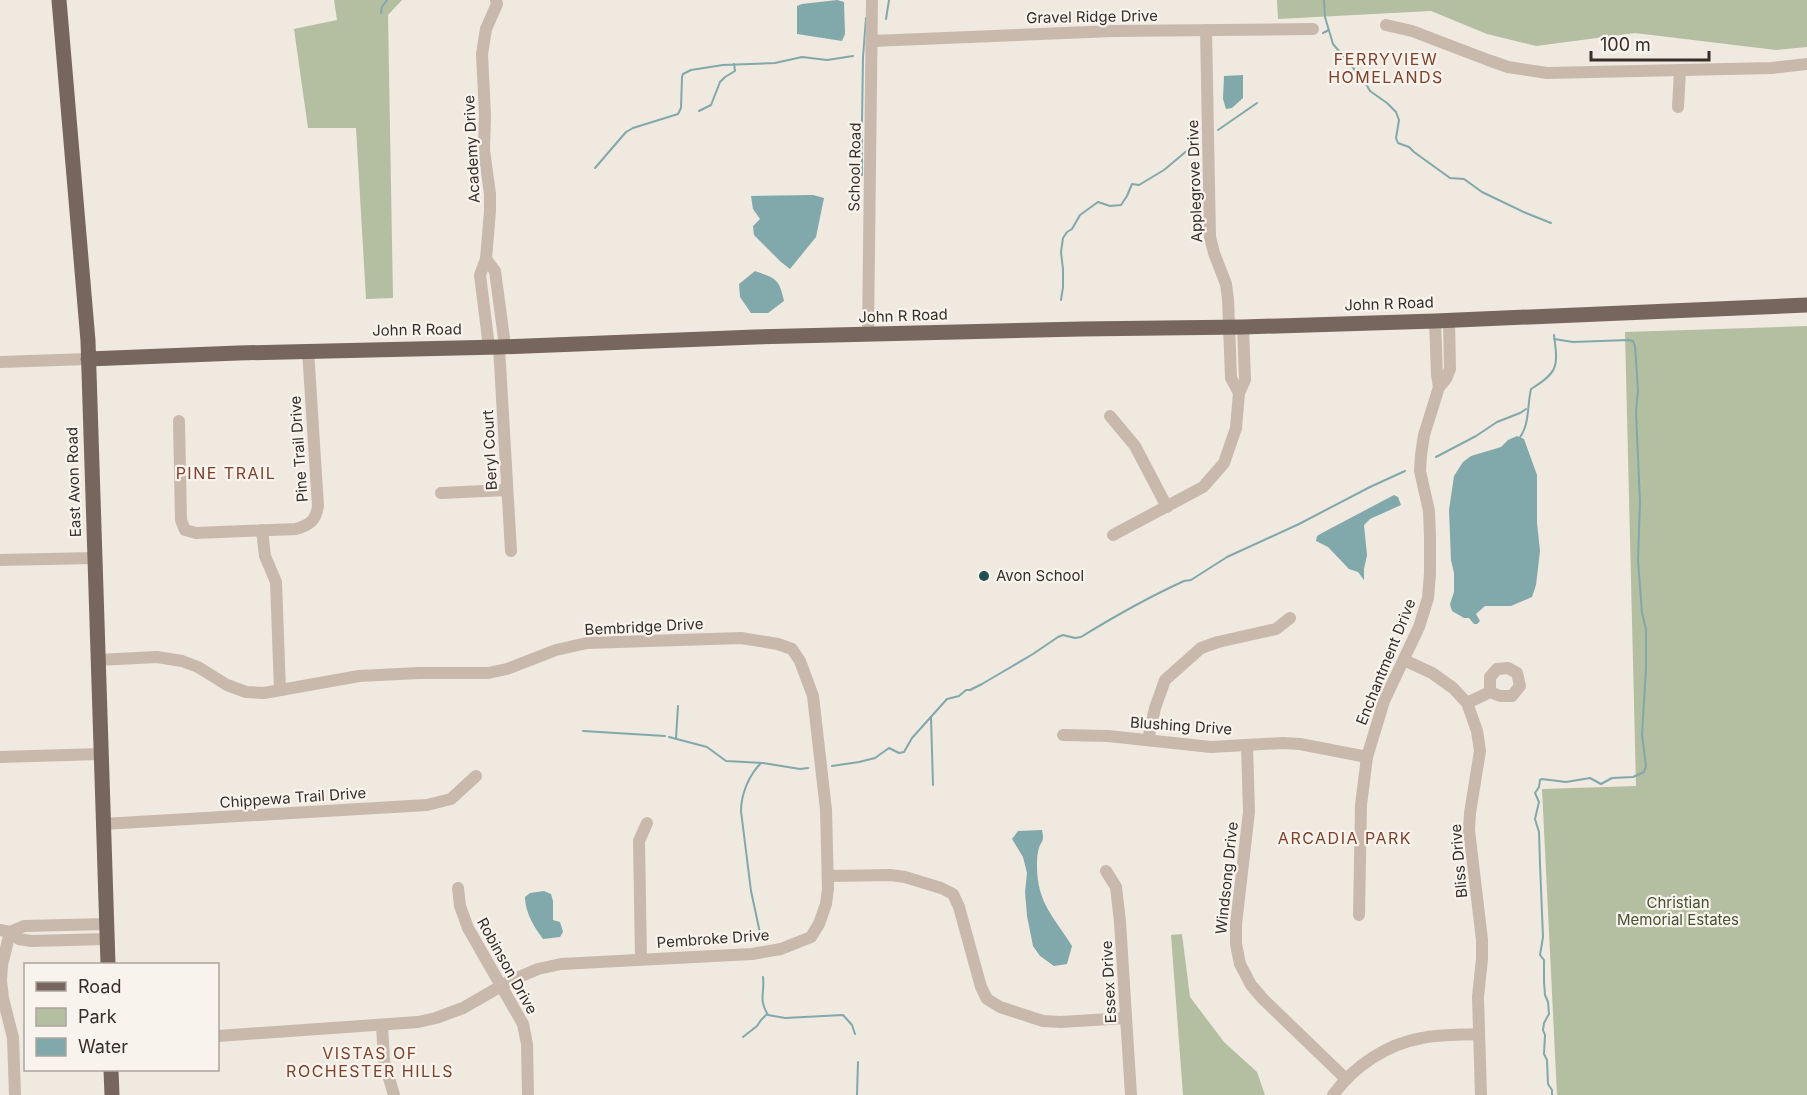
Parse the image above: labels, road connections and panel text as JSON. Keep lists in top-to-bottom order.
{
  "streets": {
    "main road": ["John R Road", "East Avon Road"],
    "street": [
      "Gravel Ridge Drive",
      "Academy Drive",
      "School Road",
      "Applegrove Drive",
      "Pine Trail Drive",
      "Beryl Court",
      "Bembridge Drive",
      "Enchantment Drive",
      "Blushing Drive",
      "Chippewa Trail Drive",
      "Bliss Drive",
      "Windsong Drive",
      "Pembroke Drive",
      "Robinson Drive",
      "Essex Drive"
    ]
  },
  "crossings": [
    ["Gravel Ridge Drive", "School Road"],
    ["Gravel Ridge Drive", "Applegrove Drive"],
    ["Academy Drive", "John R Road"],
    ["Academy Drive", "Beryl Court"],
    ["School Road", "John R Road"],
    ["Applegrove Drive", "John R Road"],
    ["John R Road", "Pine Trail Drive"],
    ["John R Road", "Beryl Court"],
    ["John R Road", "East Avon Road"],
    ["John R Road", "Enchantment Drive"],
    ["East Avon Road", "Bembridge Drive"],
    ["East Avon Road", "Chippewa Trail Drive"],
    ["Bembridge Drive", "Pembroke Drive"],
    ["Enchantment Drive", "Blushing Drive"],
    ["Enchantment Drive", "Bliss Drive"],
    ["Blushing Drive", "Windsong Drive"],
    ["Pembroke Drive", "Robinson Drive"]
  ],
  "districts": [
    "FERRYVIEW HOMELANDS",
    "PINE TRAIL",
    "ARCADIA PARK",
    "VISTAS OF ROCHESTER HILLS"
  ],
  "parks": ["Christian Memorial Estates"],
  "places": ["Avon School"],
  "legend": ["Road", "Park", "Water"],
  "scale_bar": "100 m"
}
